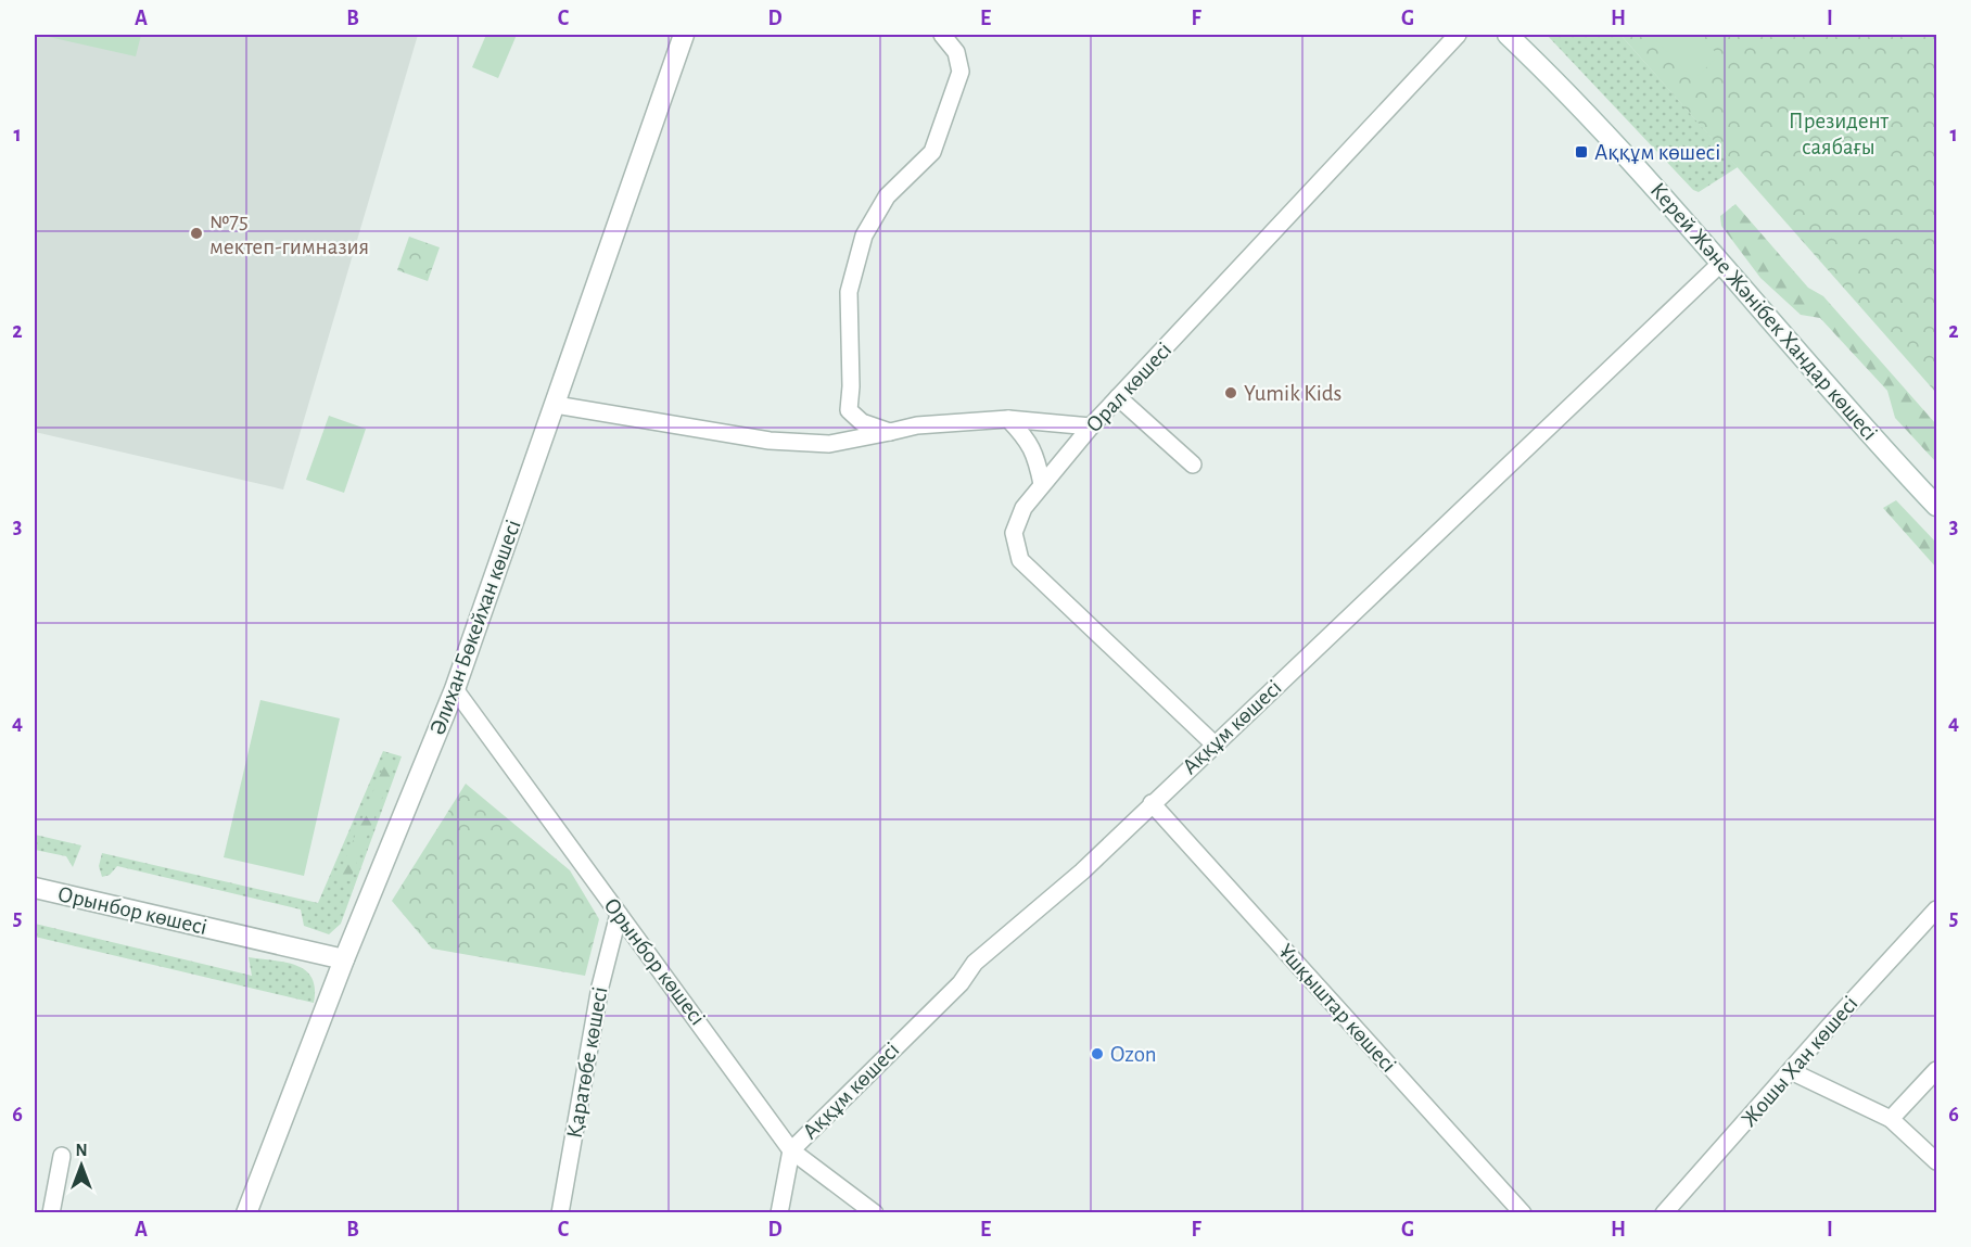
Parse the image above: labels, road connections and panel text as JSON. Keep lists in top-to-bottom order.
{
  "streets": {
    "street": [
      "Керей Және Жәнібек Хандар көшесі",
      "Орал көшесі",
      "Әлихан Бөкейхан көшесі",
      "Аққұм көшесі",
      "Орынбор көшесі",
      "Ұшқыштар көшесі",
      "Жошы Хан көшесі",
      "Қаратөбе көшесі"
    ]
  },
  "crossings": [
    ["Керей Және Жәнібек Хандар көшесі", "Аққұм көшесі"],
    ["Орал көшесі", "Аққұм көшесі"],
    ["Әлихан Бөкейхан көшесі", "Орынбор көшесі"],
    ["Аққұм көшесі", "Орынбор көшесі"],
    ["Аққұм көшесі", "Ұшқыштар көшесі"],
    ["Орынбор көшесі", "Қаратөбе көшесі"]
  ],
  "parks": ["Президент саябағы"],
  "places": {
    "transit": ["Аққұм көшесі"],
    "other": ["№75 мектеп-гимназия", "Yumik Kids", "Ozon"]
  },
  "north": "top",
  "grid": {
    "columns": [
      "A",
      "B",
      "C",
      "D",
      "E",
      "F",
      "G",
      "H",
      "I"
    ],
    "rows": [
      "1",
      "2",
      "3",
      "4",
      "5",
      "6"
    ]
  }
}
